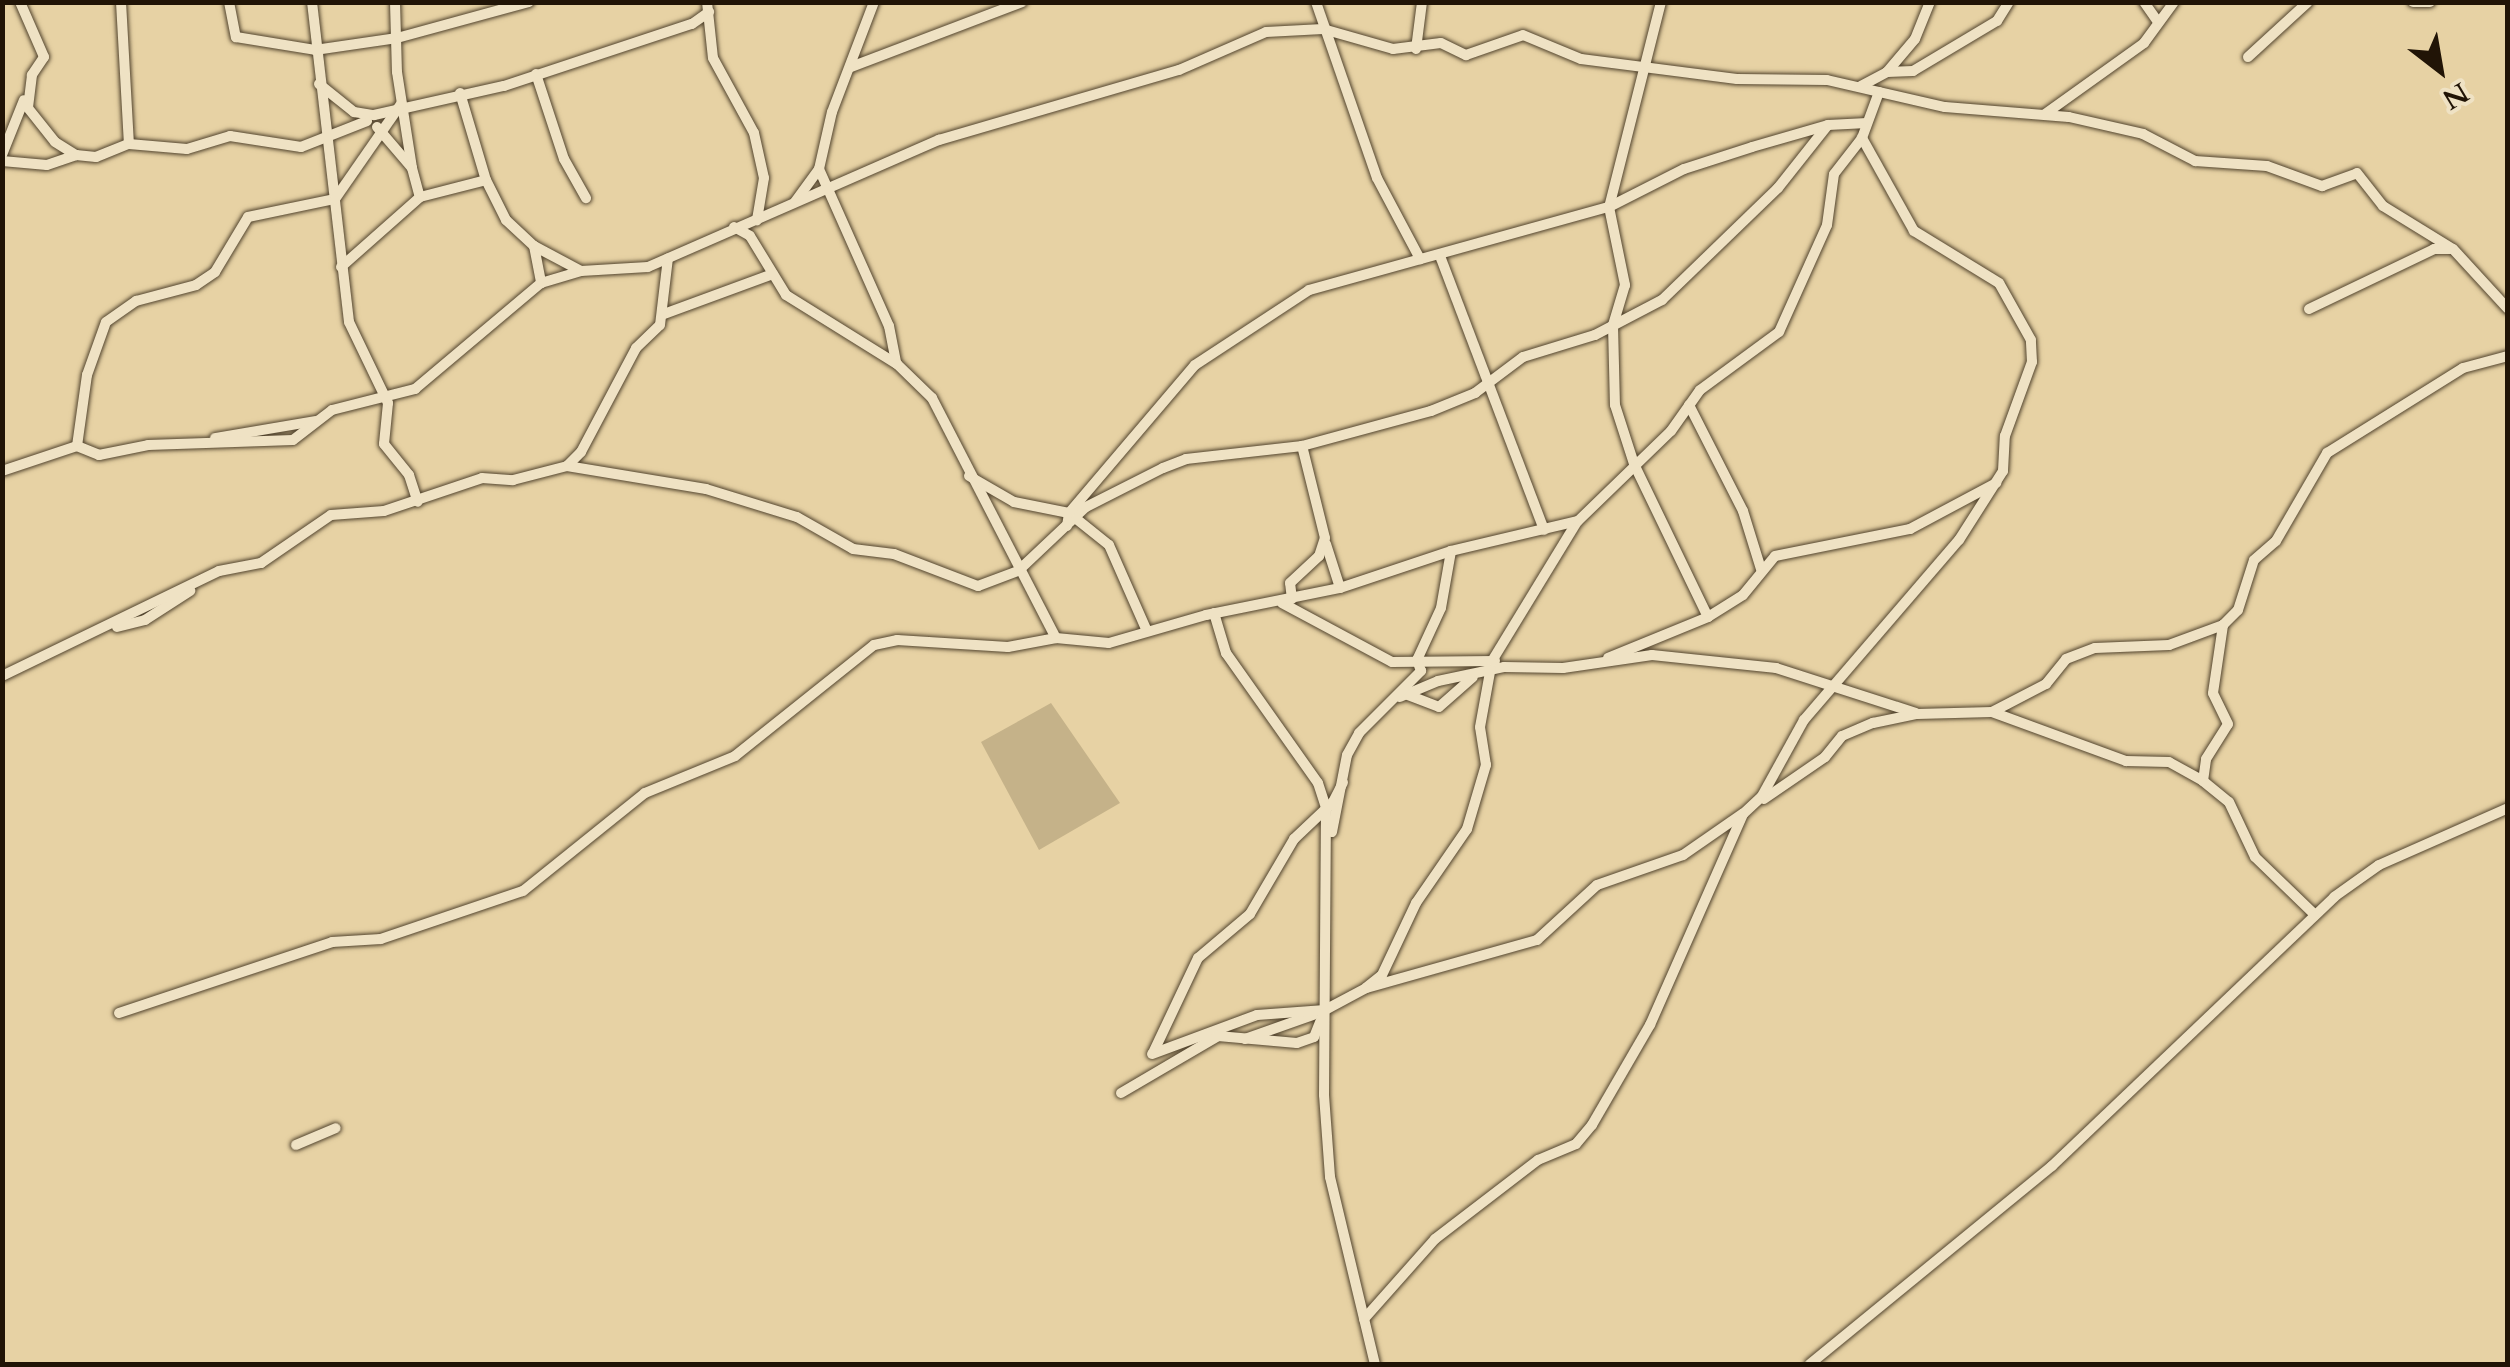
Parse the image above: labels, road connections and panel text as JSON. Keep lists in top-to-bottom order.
{
  "north": "bottom right"
}
